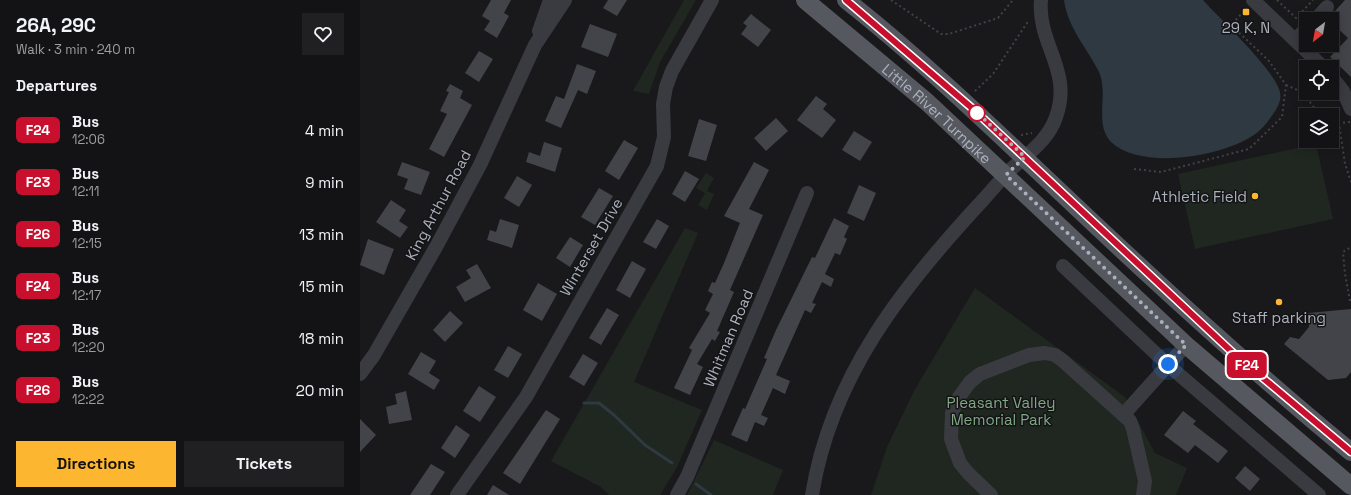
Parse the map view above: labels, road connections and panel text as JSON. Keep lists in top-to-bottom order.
{
  "streets": {
    "main road": ["Little River Turnpike"],
    "street": ["King Arthur Road", "Winterset Drive", "Whitman Road"]
  },
  "parks": ["Pleasant Valley Memorial Park"],
  "places": {
    "transit": ["29 K, N"],
    "other": ["Athletic Field", "Staff parking"]
  },
  "lines": ["bus line F24"],
  "north": "bottom left",
  "page": {
    "heading": [
      ["26A, 29C", "Walk · 3 min · 240 m"],
      "Departures"
    ],
    "on_map": "F24",
    "list": [
      {
        "mark": "F24",
        "name": "Bus",
        "note": "12:06",
        "value": "4 min"
      },
      {
        "mark": "F23",
        "name": "Bus",
        "note": "12:11",
        "value": "9 min"
      },
      {
        "mark": "F26",
        "name": "Bus",
        "note": "12:15",
        "value": "13 min"
      },
      {
        "mark": "F24",
        "name": "Bus",
        "note": "12:17",
        "value": "15 min"
      },
      {
        "mark": "F23",
        "name": "Bus",
        "note": "12:20",
        "value": "18 min"
      },
      {
        "mark": "F26",
        "name": "Bus",
        "note": "12:22",
        "value": "20 min"
      }
    ],
    "buttons": ["Directions", "Tickets"]
  }
}
